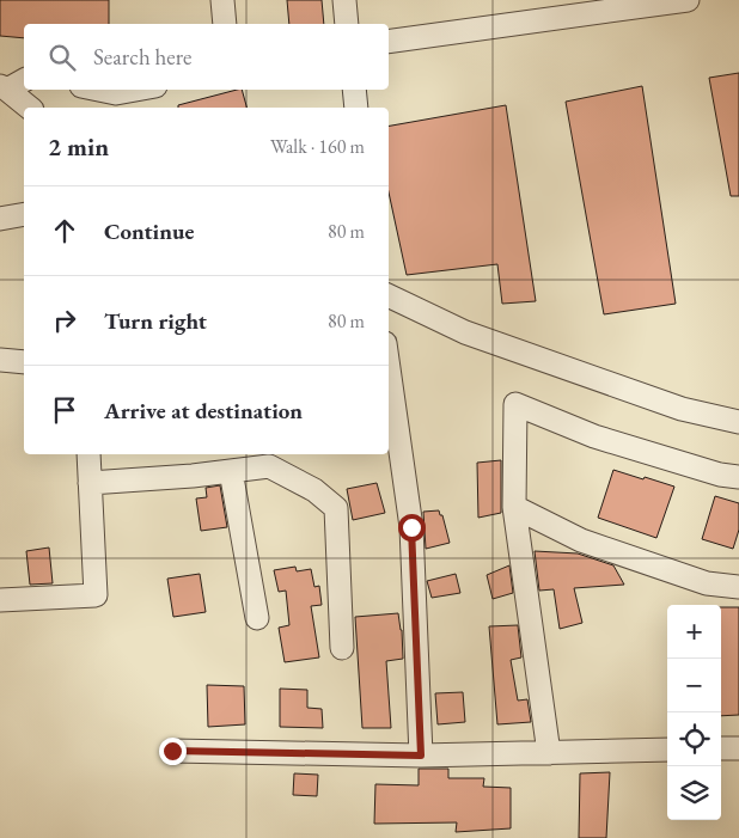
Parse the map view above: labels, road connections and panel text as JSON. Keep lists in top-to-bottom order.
{
  "page": {
    "search": "Search here",
    "heading": ["2 min", "Walk · 160 m"],
    "list": [
      ["Continue", "80 m"],
      ["Turn right", "80 m"],
      "Arrive at destination"
    ],
    "map_buttons": ["+", "−"]
  }
}
